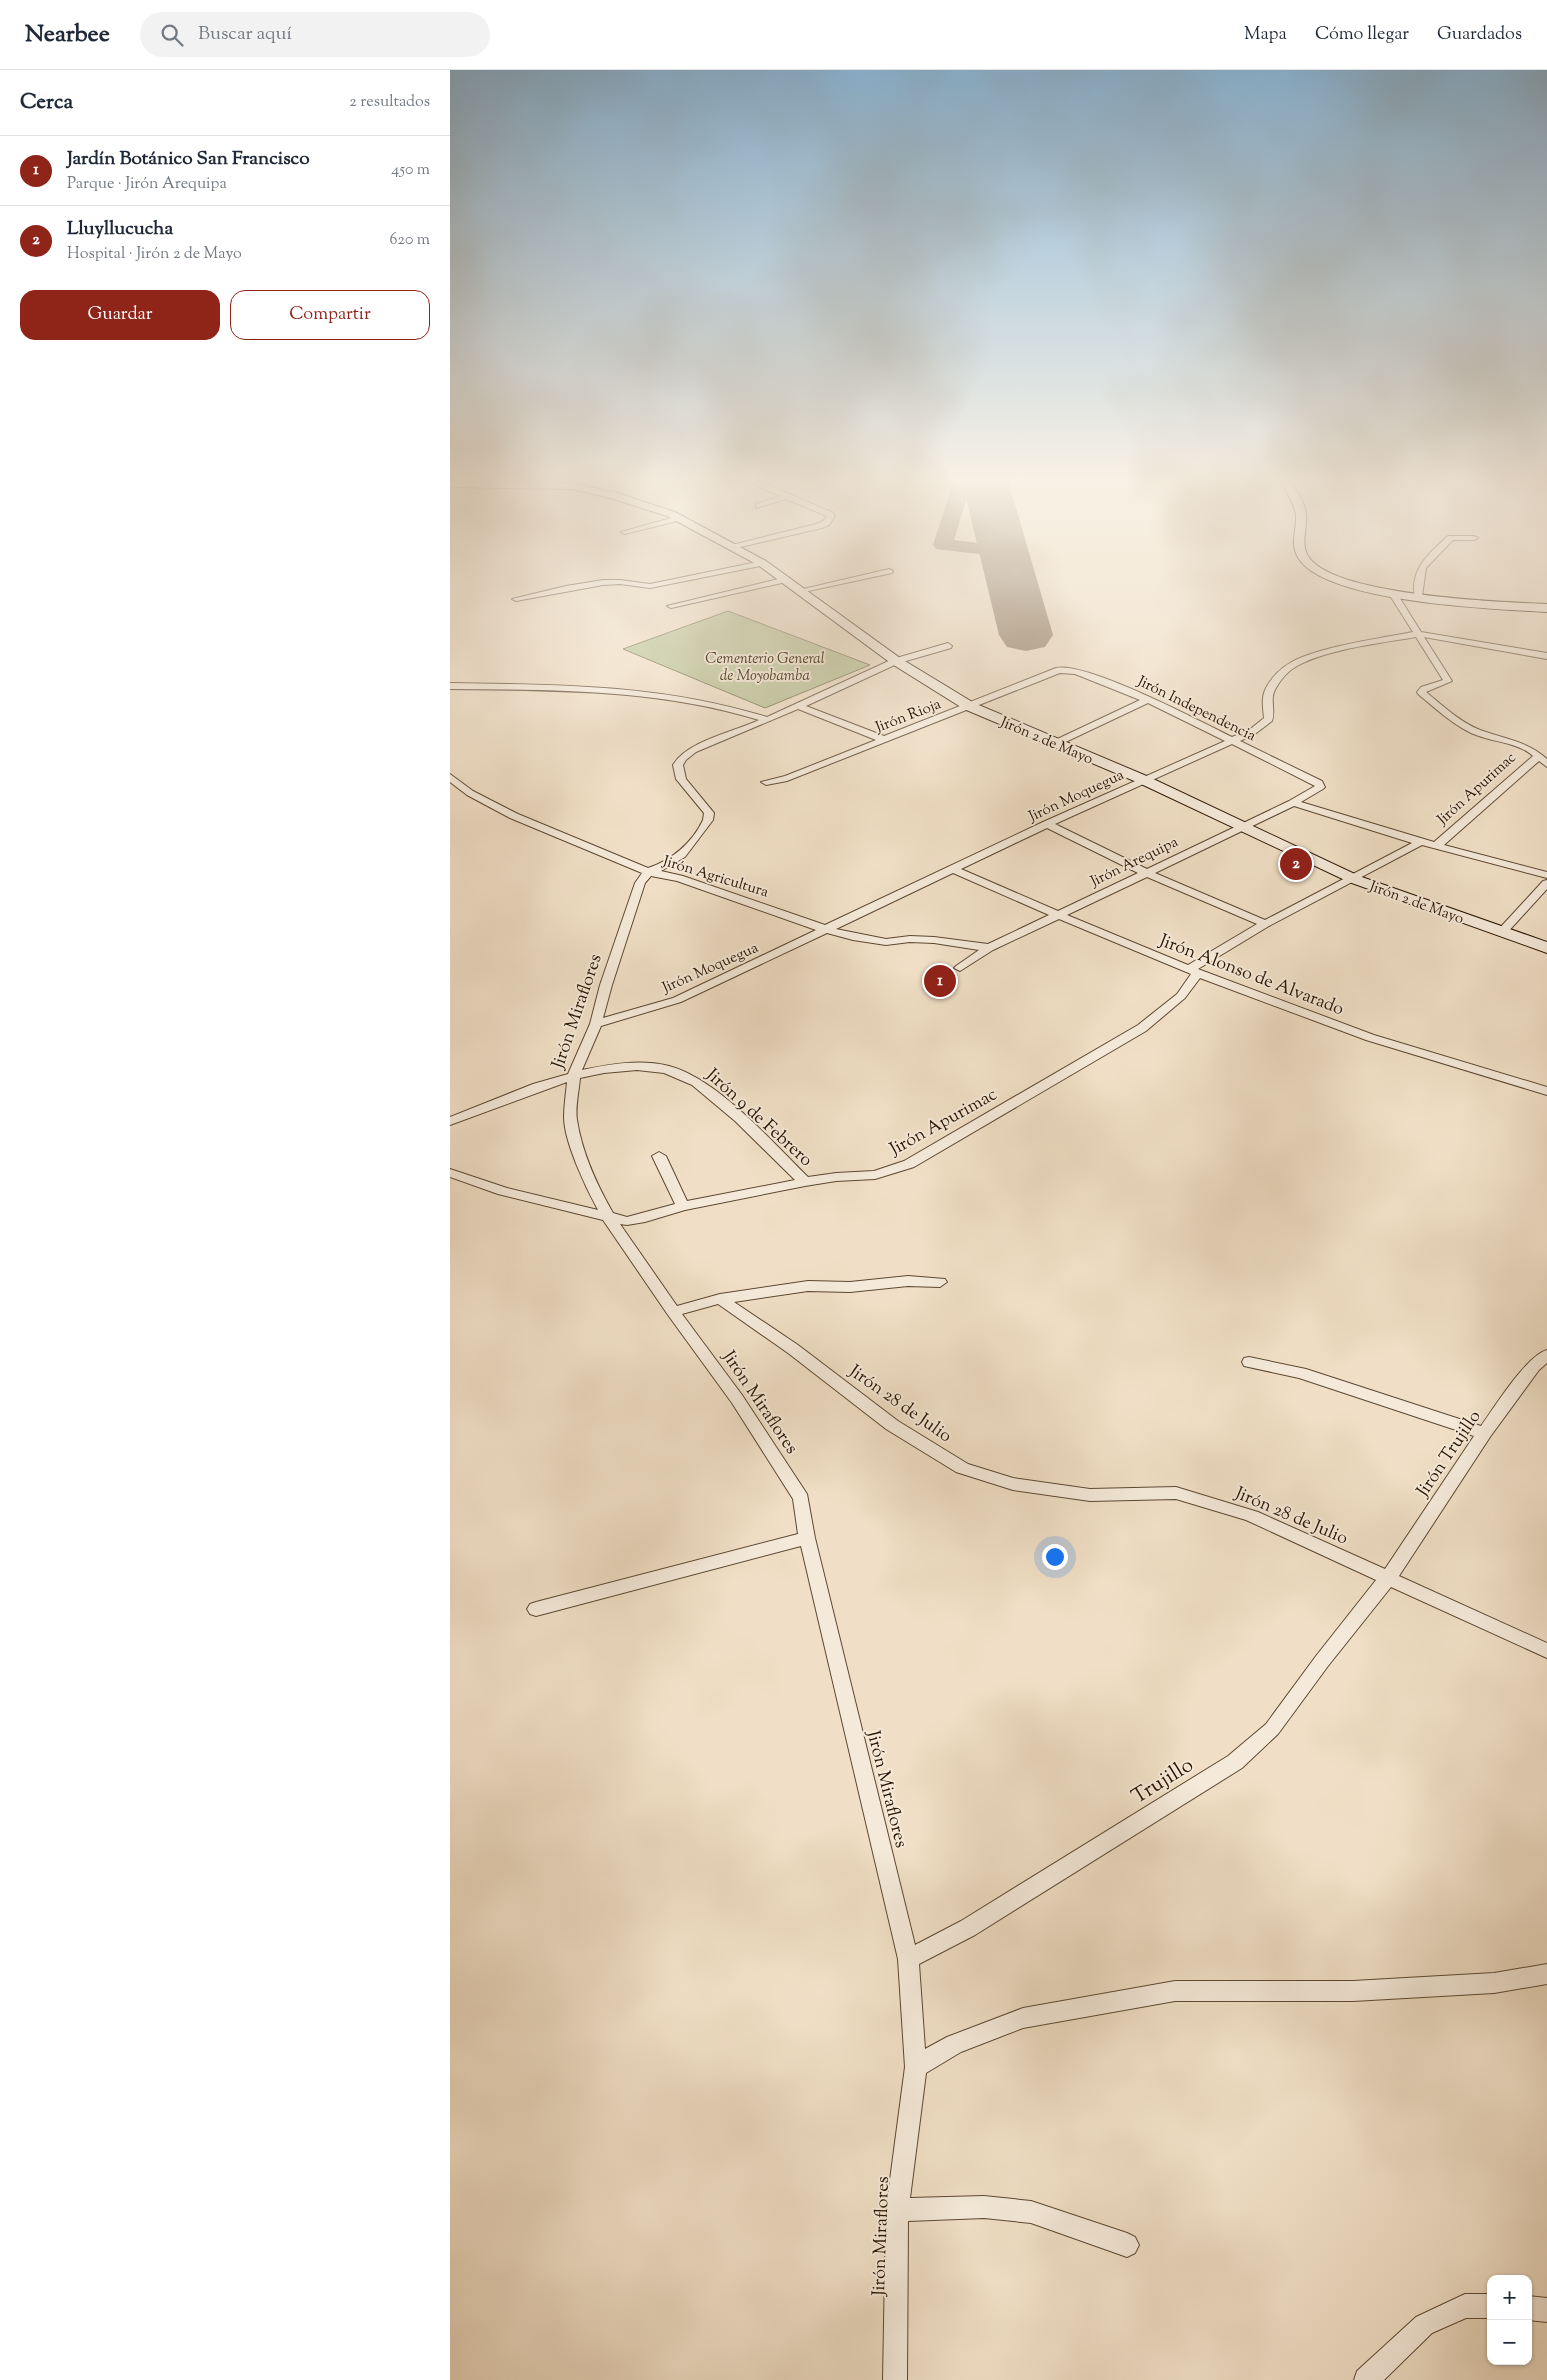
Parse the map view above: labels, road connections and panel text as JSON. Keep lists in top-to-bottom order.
{
  "streets": {
    "main road": ["Jirón 2 de Mayo"],
    "street": [
      "Jirón Independencia",
      "Jirón Rioja",
      "Jirón Apurimac",
      "Jirón Moquegua",
      "Jirón Arequipa",
      "Jirón Agricultura",
      "Jirón Alonso de Alvarado",
      "Jirón Miraflores",
      "Jirón 9 de Febrero",
      "Jirón 28 de Julio",
      "Jirón Trujillo",
      "Trujillo"
    ]
  },
  "crossings": [
    ["Jirón Independencia", "Jirón Rioja"],
    ["Jirón Independencia", "Jirón Moquegua"],
    ["Jirón Independencia", "Jirón Arequipa"],
    ["Jirón Rioja", "Jirón 2 de Mayo"],
    ["Jirón 2 de Mayo", "Jirón Moquegua"],
    ["Jirón 2 de Mayo", "Jirón Arequipa"],
    ["Jirón Apurimac", "Jirón Alonso de Alvarado"],
    ["Jirón Apurimac", "Jirón Miraflores"],
    ["Jirón Apurimac", "Jirón 9 de Febrero"],
    ["Jirón Moquegua", "Jirón Agricultura"],
    ["Jirón Moquegua", "Jirón Alonso de Alvarado"],
    ["Jirón Moquegua", "Jirón Miraflores"],
    ["Jirón Arequipa", "Jirón Agricultura"],
    ["Jirón Arequipa", "Jirón Alonso de Alvarado"],
    ["Jirón Agricultura", "Jirón Miraflores"],
    ["Jirón Miraflores", "Jirón 9 de Febrero"],
    ["Jirón Miraflores", "Trujillo"],
    ["Jirón 28 de Julio", "Jirón Trujillo"],
    ["Jirón 28 de Julio", "Trujillo"],
    ["Jirón Trujillo", "Trujillo"]
  ],
  "parks": ["Cementerio General de Moyobamba"],
  "page": {
    "header": "Nearbee",
    "search": "Buscar aquí",
    "nav": ["Mapa", "Cómo llegar", "Guardados"],
    "heading": ["Cerca", "2 resultados"],
    "list": [
      {
        "mark": "1",
        "name": "Jardín Botánico San Francisco",
        "note": "Parque · Jirón Arequipa",
        "value": "450 m"
      },
      {
        "mark": "2",
        "name": "Lluyllucucha",
        "note": "Hospital · Jirón 2 de Mayo",
        "value": "620 m"
      }
    ],
    "buttons": ["Guardar", "Compartir"],
    "pins": ["2", "1"],
    "map_buttons": ["+", "−"]
  }
}
